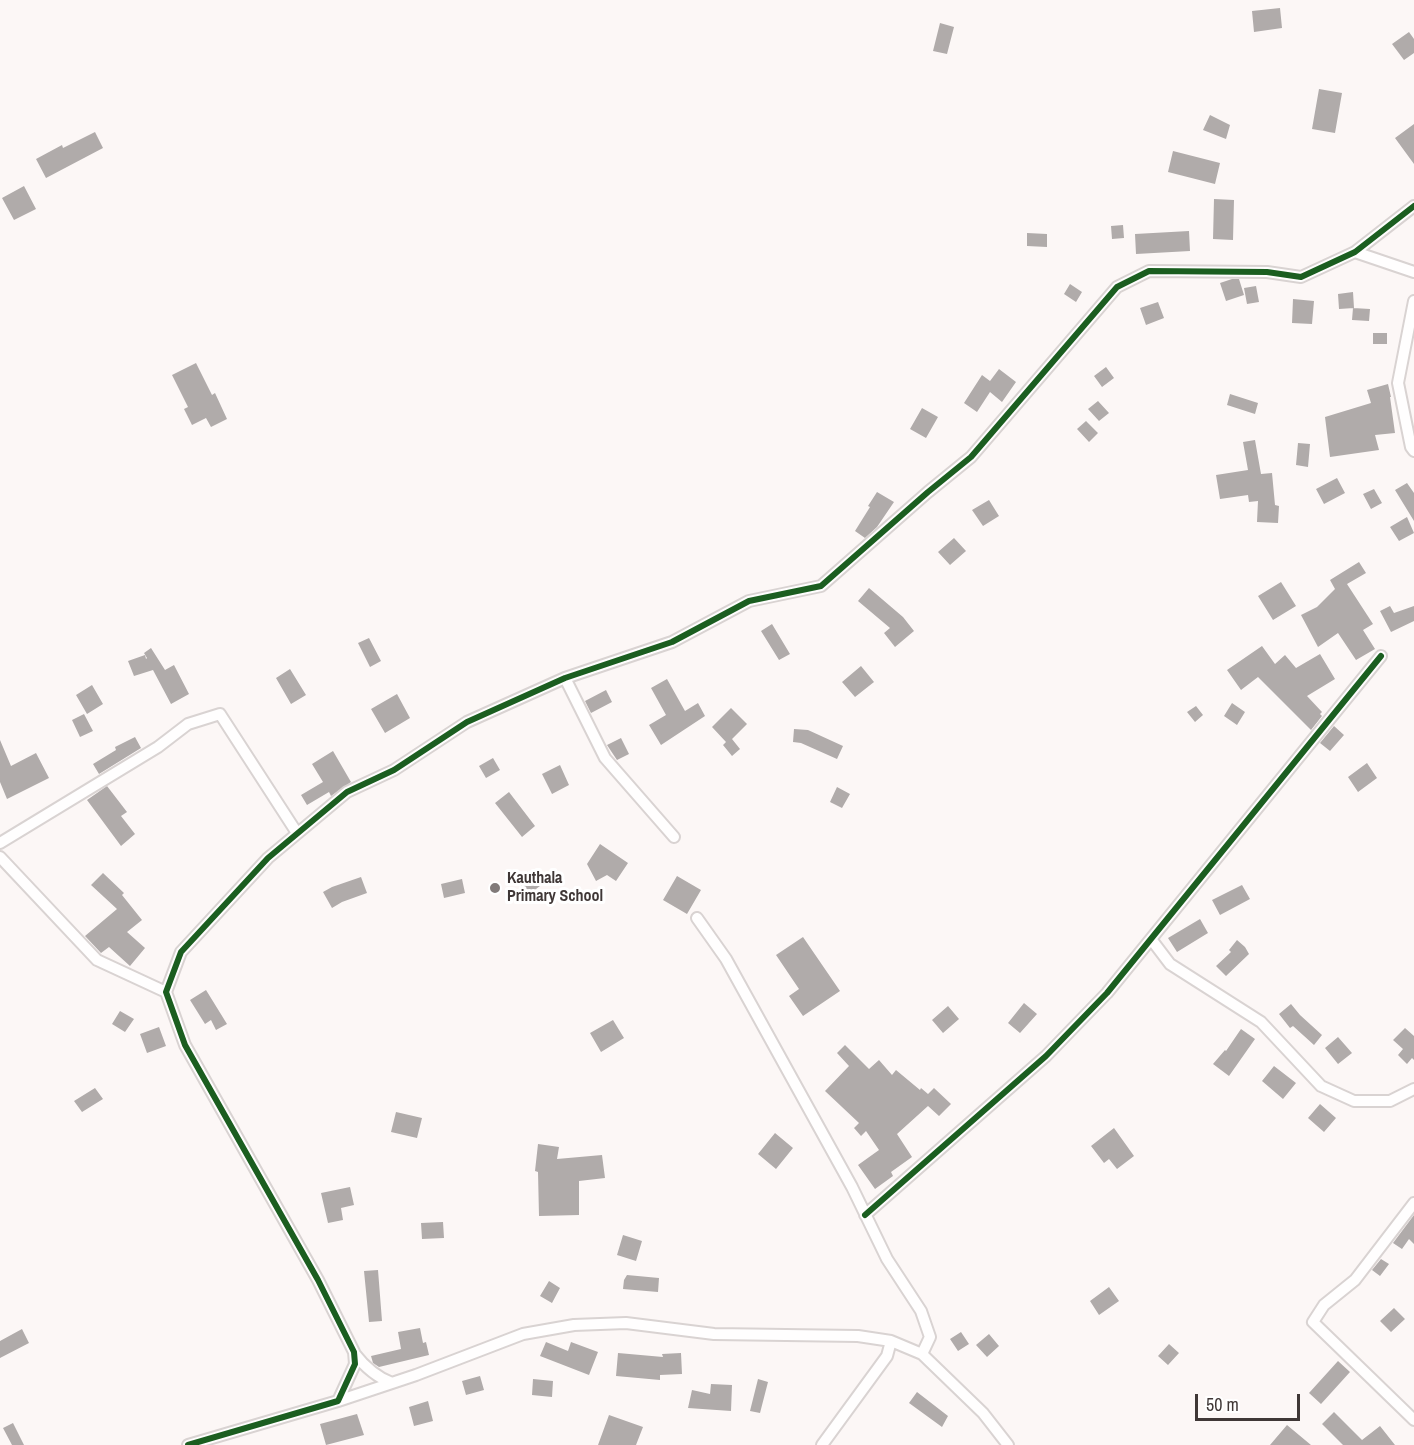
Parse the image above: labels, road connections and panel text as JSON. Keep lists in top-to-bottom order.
{
  "places": ["Kauthala Primary School"],
  "scale_bar": "50 m"
}
